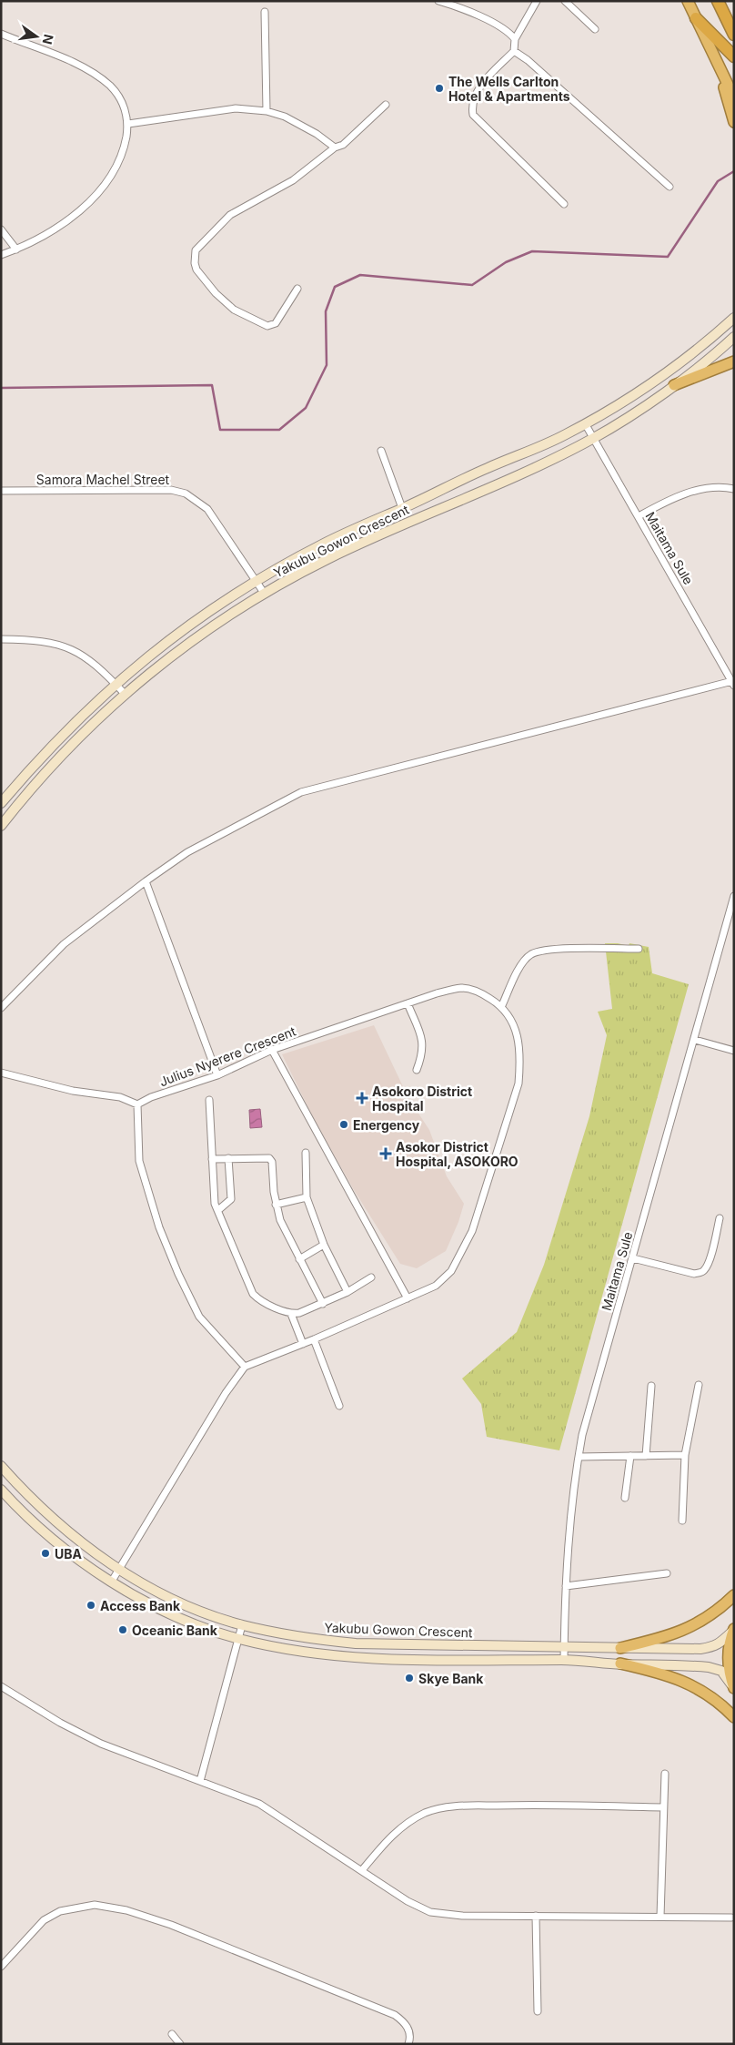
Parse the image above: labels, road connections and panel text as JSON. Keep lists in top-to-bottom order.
{
  "streets": {
    "main road": ["Yakubu Gowon Crescent"],
    "street": ["Samora Machel Street", "Maitama Sule", "Julius Nyerere Crescent"]
  },
  "crossings": [
    ["Samora Machel Street", "Yakubu Gowon Crescent"],
    ["Yakubu Gowon Crescent", "Maitama Sule"]
  ],
  "places": {
    "other": [
      "The Wells Carlton Hotel & Apartments",
      "Energency",
      "UBA",
      "Access Bank",
      "Oceanic Bank",
      "Skye Bank"
    ],
    "health": ["Asokoro District Hospital", "Asokor District Hospital, ASOKORO"]
  },
  "north": "right"
}
